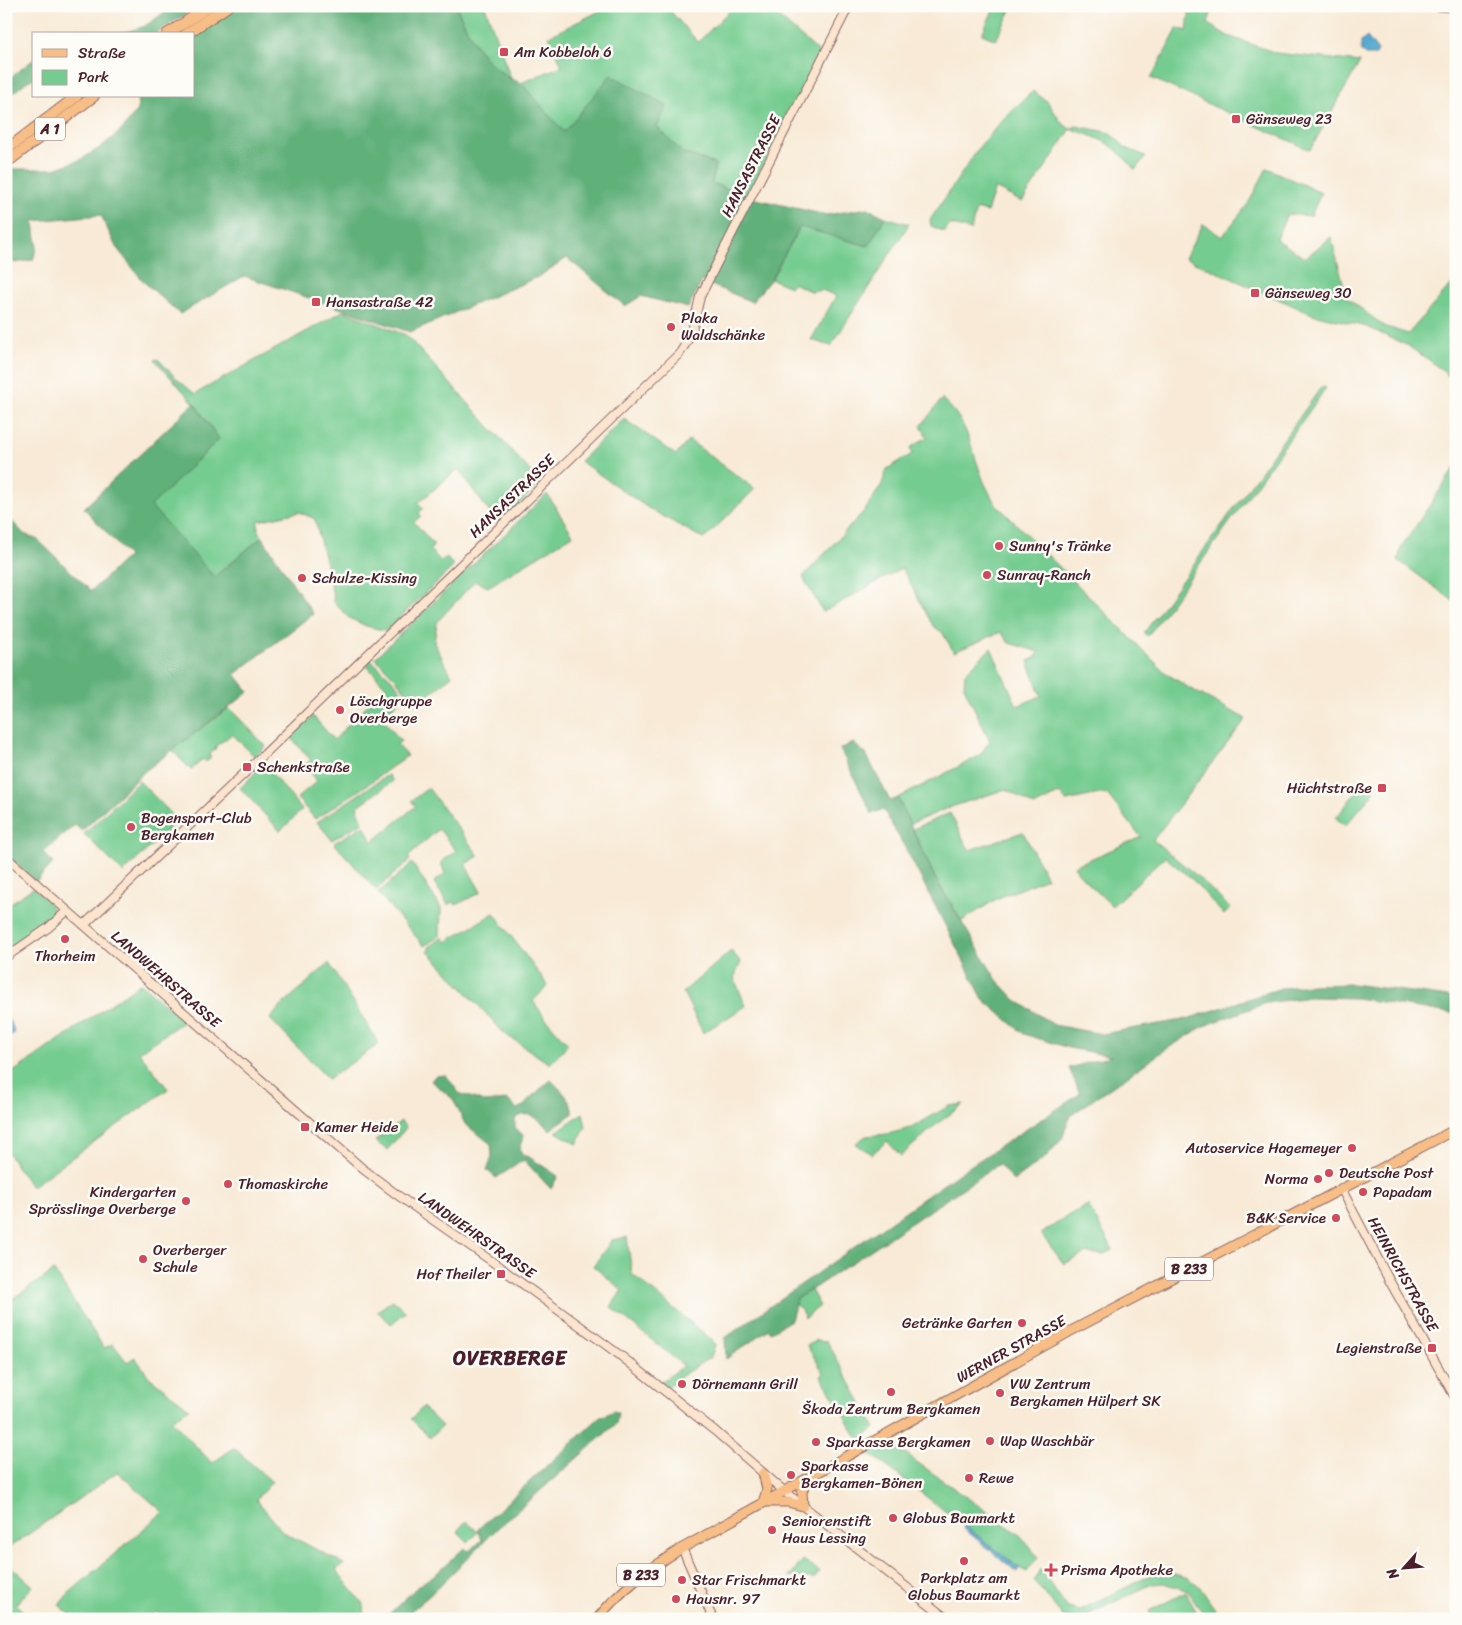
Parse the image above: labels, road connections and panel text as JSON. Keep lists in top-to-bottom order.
{
  "streets": {
    "highway": ["A 1"],
    "main road": ["B 233", "WERNER STRASSE"],
    "street": ["HANSASTRASSE", "LANDWEHRSTRASSE", "HEINRICHSTRASSE"]
  },
  "crossings": [
    ["HANSASTRASSE", "LANDWEHRSTRASSE"],
    ["LANDWEHRSTRASSE", "WERNER STRASSE"],
    ["HEINRICHSTRASSE", "WERNER STRASSE"]
  ],
  "districts": ["OVERBERGE"],
  "places": {
    "transit": [
      "Am Kobbeloh 6",
      "Gänseweg 23",
      "Gänseweg 30",
      "Hansastraße 42",
      "Schenkstraße",
      "Hüchtstraße",
      "Kamer Heide",
      "Hof Theiler",
      "Legienstraße"
    ],
    "other": [
      "Plaka Waldschänke",
      "Sunny's Tränke",
      "Sunray-Ranch",
      "Schulze-Kissing",
      "Löschgruppe Overberge",
      "Bogensport-Club Bergkamen",
      "Thorheim",
      "Autoservice Hagemeyer",
      "Deutsche Post",
      "Norma",
      "Thomaskirche",
      "Papadam",
      "Kindergarten Sprösslinge Overberge",
      "B&K Service",
      "Overberger Schule",
      "Getränke Garten",
      "Dörnemann Grill",
      "Škoda Zentrum Bergkamen",
      "VW Zentrum Bergkamen Hülpert SK",
      "Wap Waschbär",
      "Sparkasse Bergkamen",
      "Sparkasse Bergkamen-Bönen",
      "Rewe",
      "Globus Baumarkt",
      "Seniorenstift Haus Lessing",
      "Parkplatz am Globus Baumarkt",
      "Star Frischmarkt",
      "Hausnr. 97"
    ],
    "health": ["Prisma Apotheke"]
  },
  "legend": ["Straße", "Park"],
  "north": "bottom left"
}
